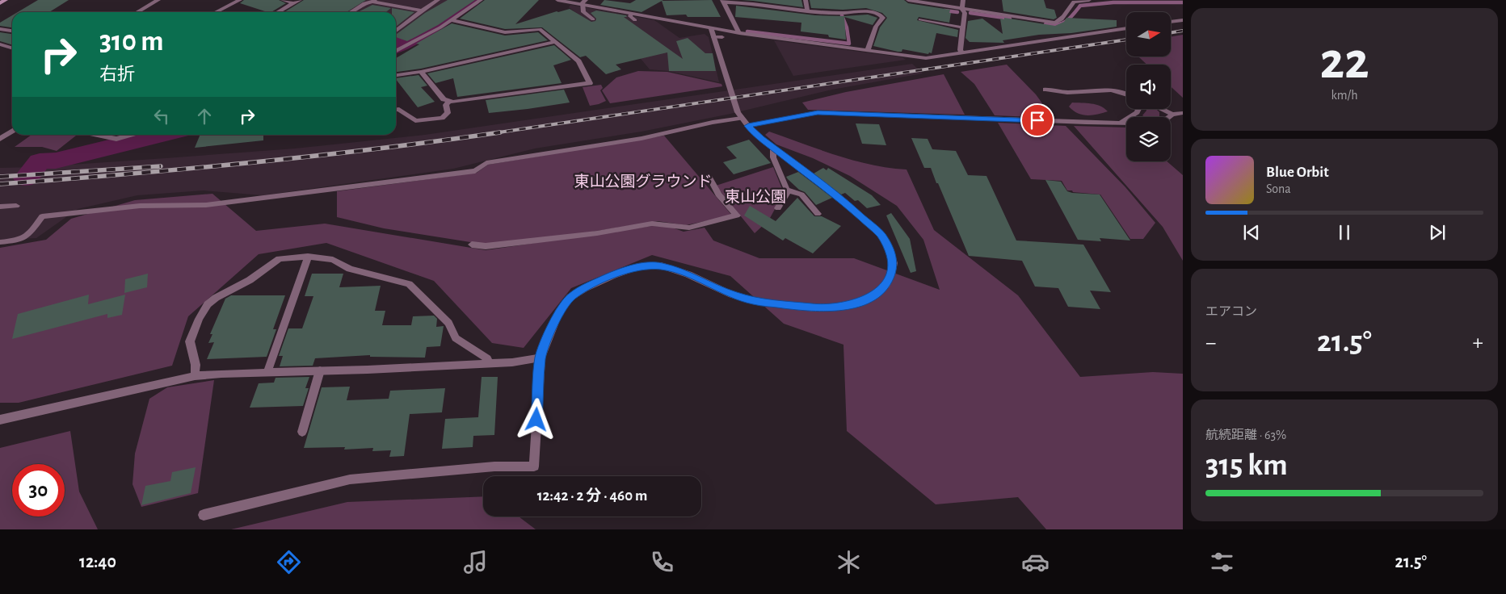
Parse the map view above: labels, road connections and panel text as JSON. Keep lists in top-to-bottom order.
{
  "parks": ["東山公園グラウンド", "東山公園"],
  "north": "right",
  "page": {
    "tile": [
      ["22", "km/h"],
      "エアコン",
      ["航続距離 · 63%", "315 km"]
    ],
    "turn": ["310 m", "右折"],
    "song": ["Blue Orbit", "Sona"],
    "heat": ["−", "21.5°", "+"],
    "limit": "30",
    "trip": "12:42 · 2 分 · 460 m",
    "tabs": ["12:40", "21.5°"]
  }
}
